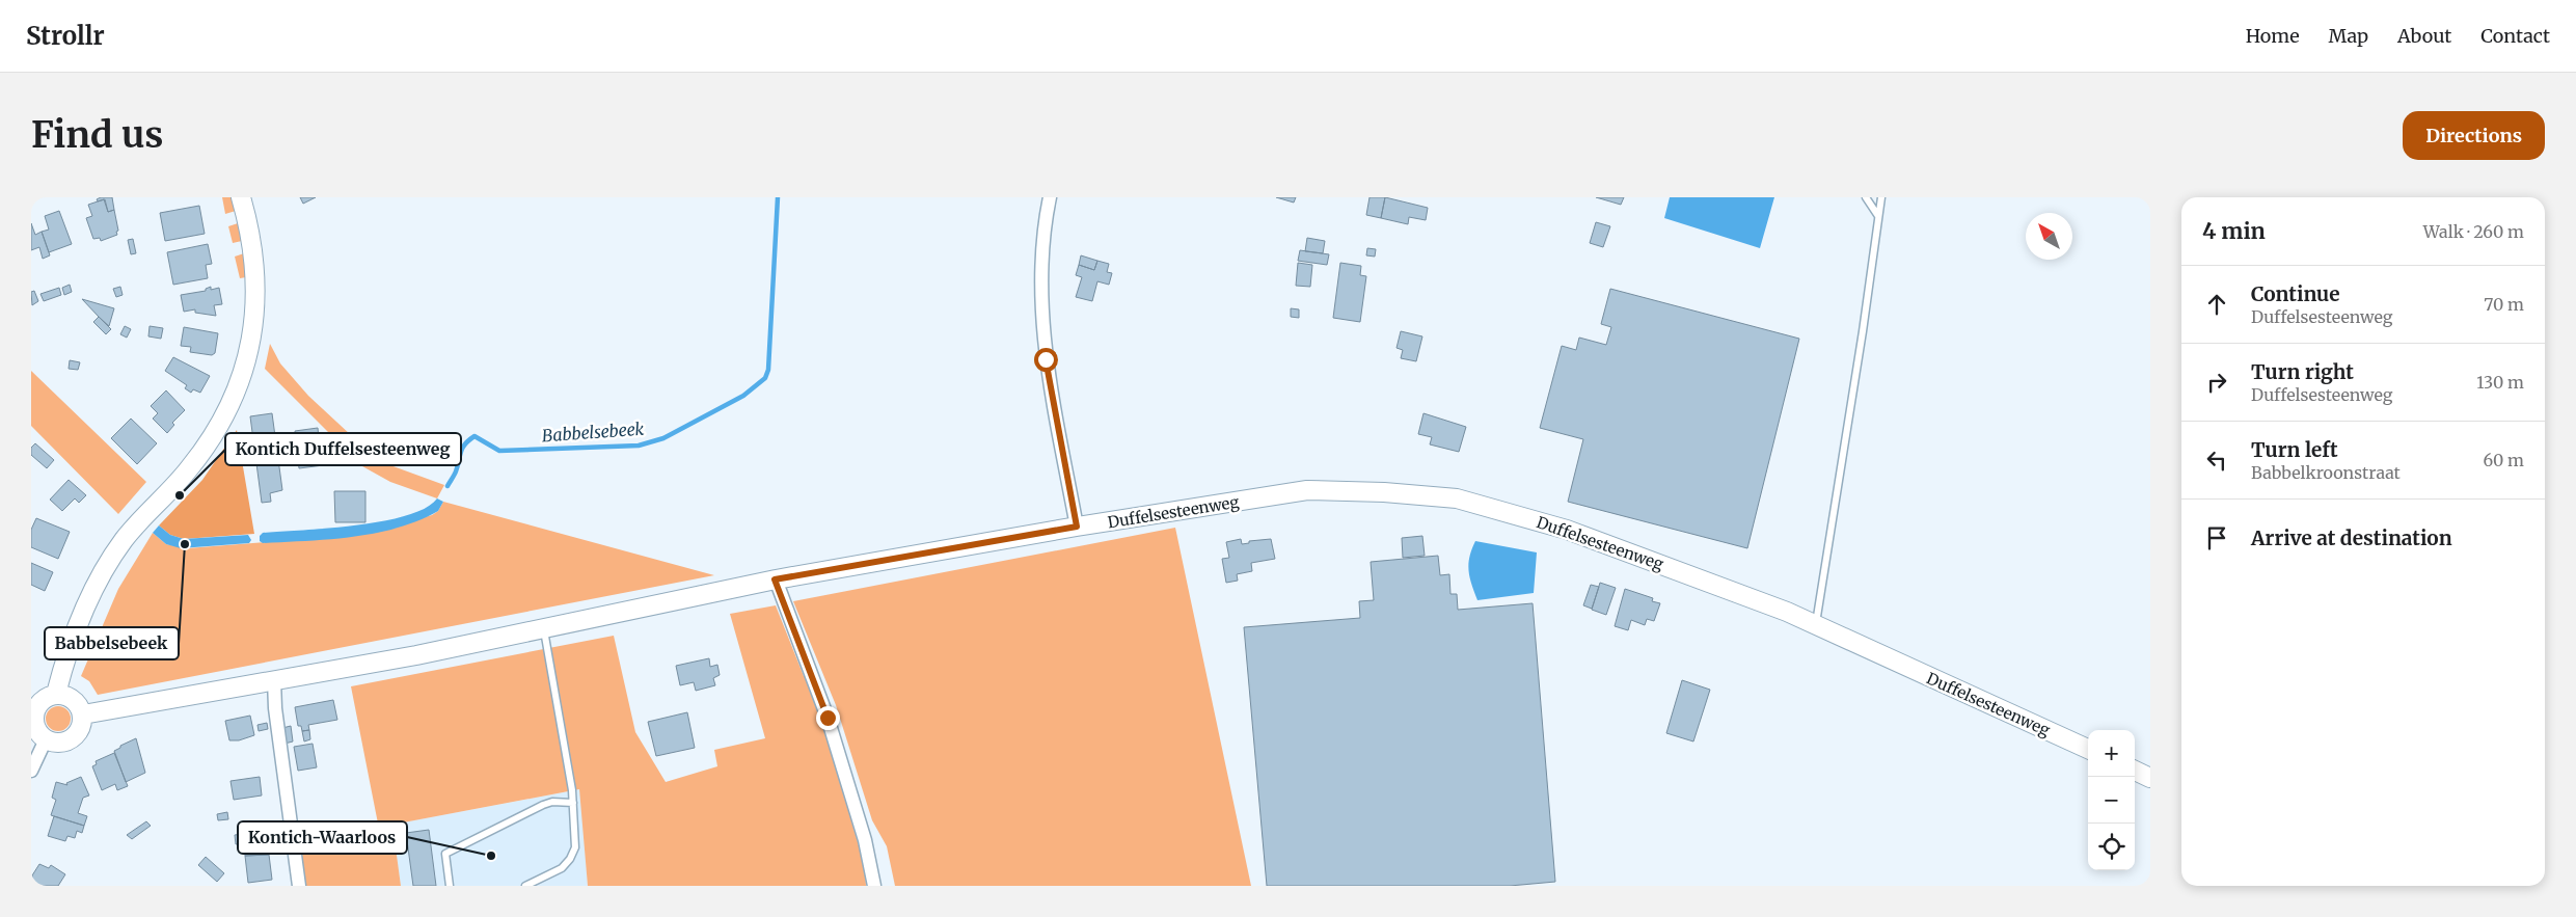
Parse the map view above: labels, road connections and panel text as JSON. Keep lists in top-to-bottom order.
{
  "streets": {
    "street": ["Duffelsesteenweg"]
  },
  "water": ["Babbelsebeek"],
  "places": ["Kontich Duffelsesteenweg", "Babbelsebeek", "Kontich-Waarloos"],
  "north": "top left",
  "page": {
    "header": "Strollr",
    "nav": [
      "Home",
      "Map",
      "About",
      "Contact"
    ],
    "buttons": "Directions",
    "title": "Find us",
    "heading": ["4 min", "Walk · 260 m"],
    "list": [
      ["Continue", "Duffelsesteenweg", "70 m"],
      ["Turn right", "Duffelsesteenweg", "130 m"],
      ["Turn left", "Babbelkroonstraat", "60 m"],
      "Arrive at destination"
    ],
    "map_buttons": ["+", "−"]
  }
}
